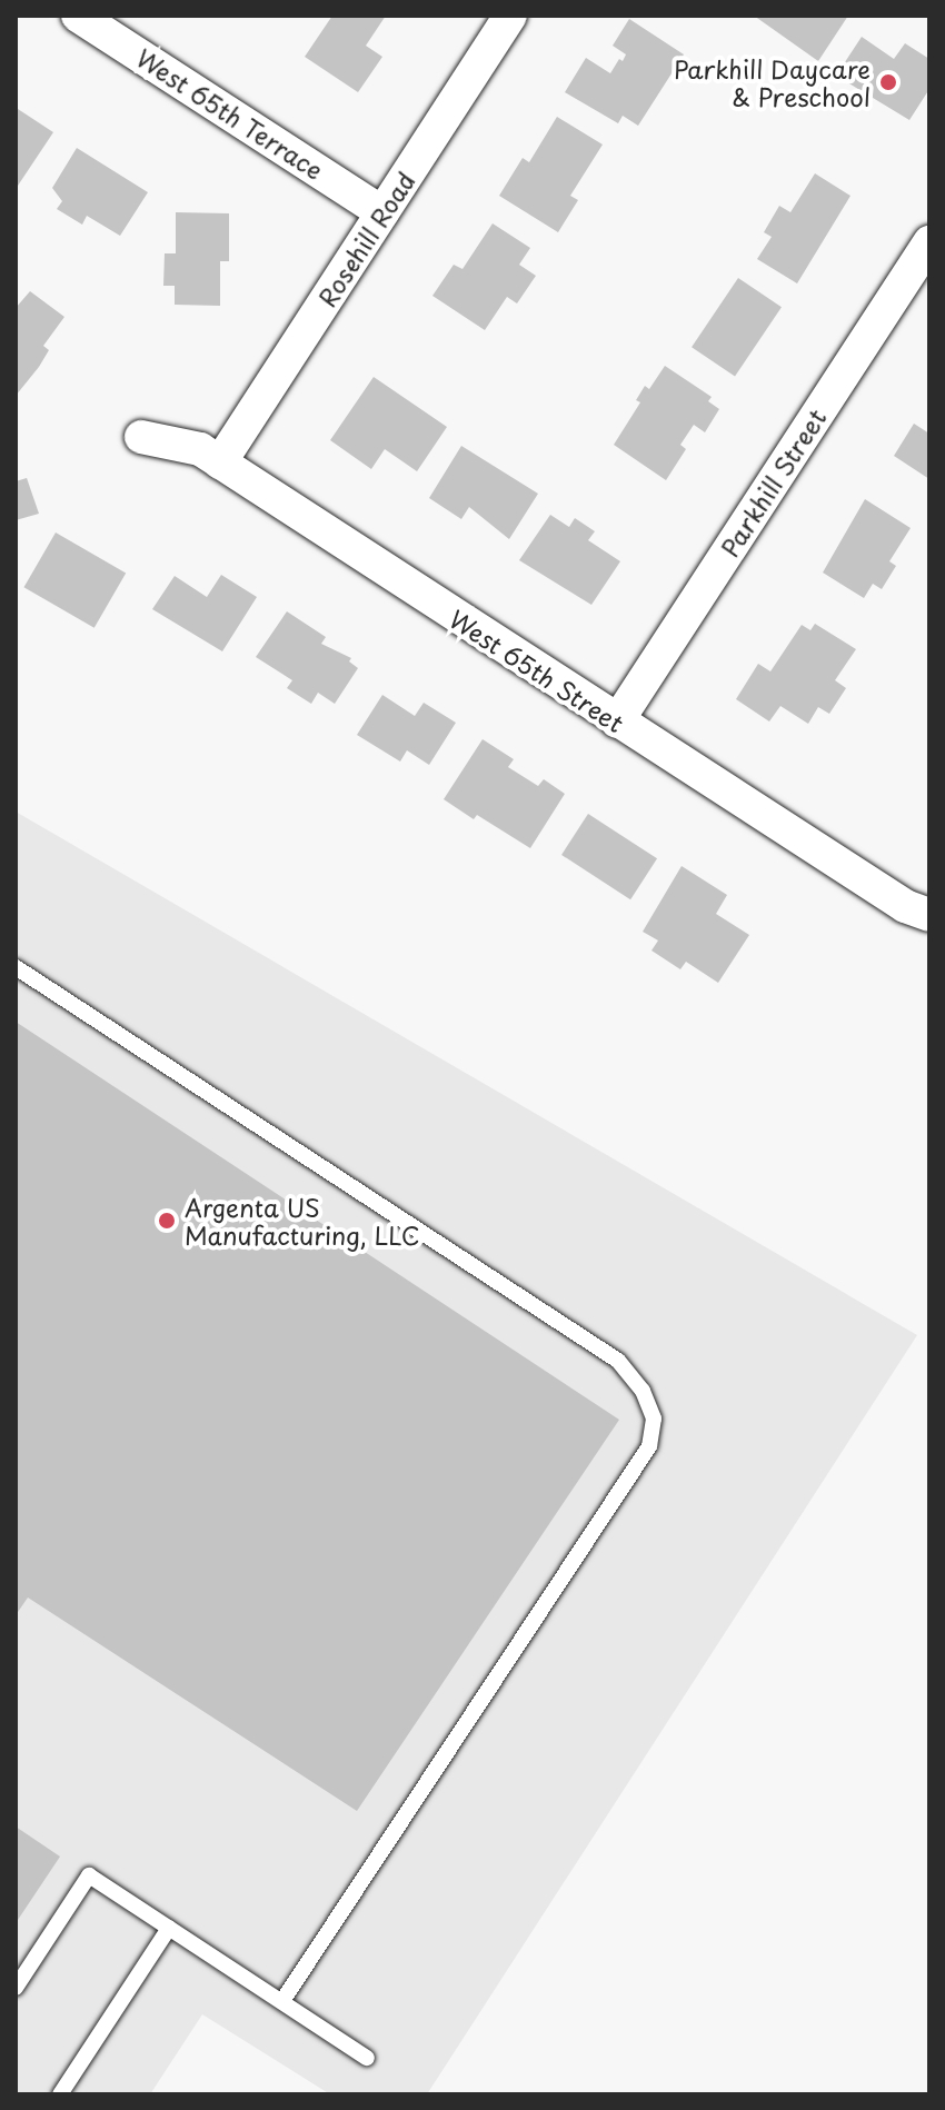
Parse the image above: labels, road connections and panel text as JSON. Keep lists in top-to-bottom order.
{
  "streets": {
    "street": [
      "West 65th Terrace",
      "Rosehill Road",
      "Parkhill Street",
      "West 65th Street"
    ]
  },
  "crossings": [
    ["West 65th Terrace", "Rosehill Road"],
    ["Rosehill Road", "West 65th Street"],
    ["Parkhill Street", "West 65th Street"]
  ],
  "places": ["Parkhill Daycare & Preschool", "Argenta US Manufacturing, LLC"]
}
